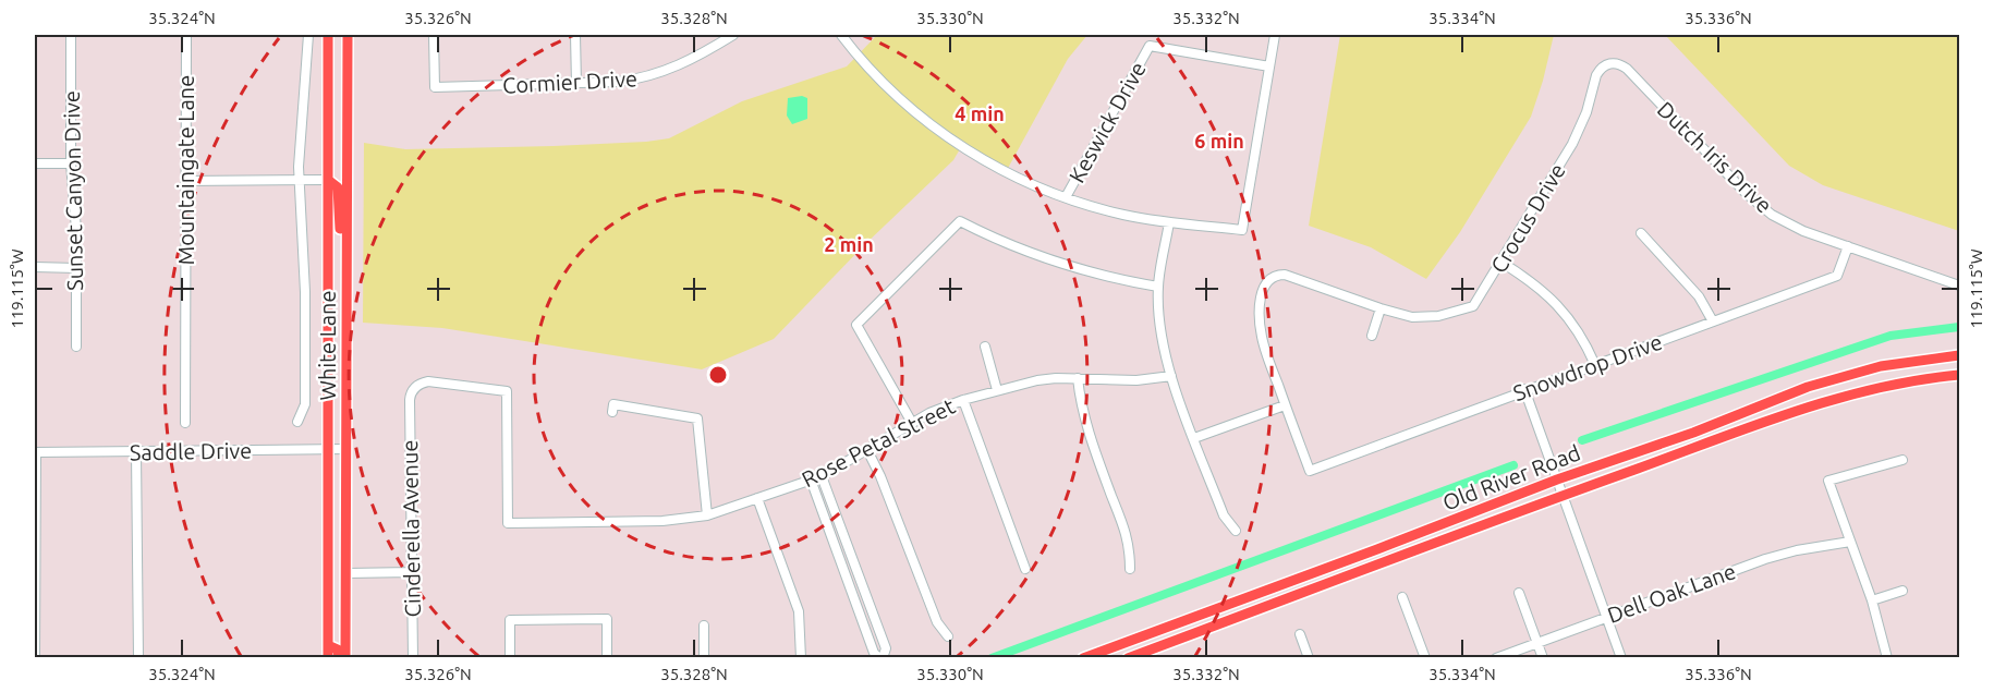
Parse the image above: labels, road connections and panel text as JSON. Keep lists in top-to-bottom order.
{
  "streets": {
    "main road": ["White Lane", "Old River Road"],
    "street": [
      "Cormier Drive",
      "Keswick Drive",
      "Dutch Iris Drive",
      "Mountaingate Lane",
      "Sunset Canyon Drive",
      "Crocus Drive",
      "Snowdrop Drive",
      "Rose Petal Street",
      "Saddle Drive",
      "Cinderella Avenue",
      "Dell Oak Lane"
    ]
  },
  "crossings": [
    ["Dutch Iris Drive", "Crocus Drive"],
    ["Dutch Iris Drive", "Snowdrop Drive"],
    ["Crocus Drive", "Snowdrop Drive"],
    ["White Lane", "Saddle Drive"],
    ["Rose Petal Street", "Cinderella Avenue"]
  ],
  "coordinates": [
    "35.324°N",
    "35.326°N",
    "35.328°N",
    "35.330°N",
    "35.332°N",
    "35.334°N",
    "35.336°N",
    "119.115°W"
  ],
  "rings": ["4 min", "6 min", "2 min"]
}
